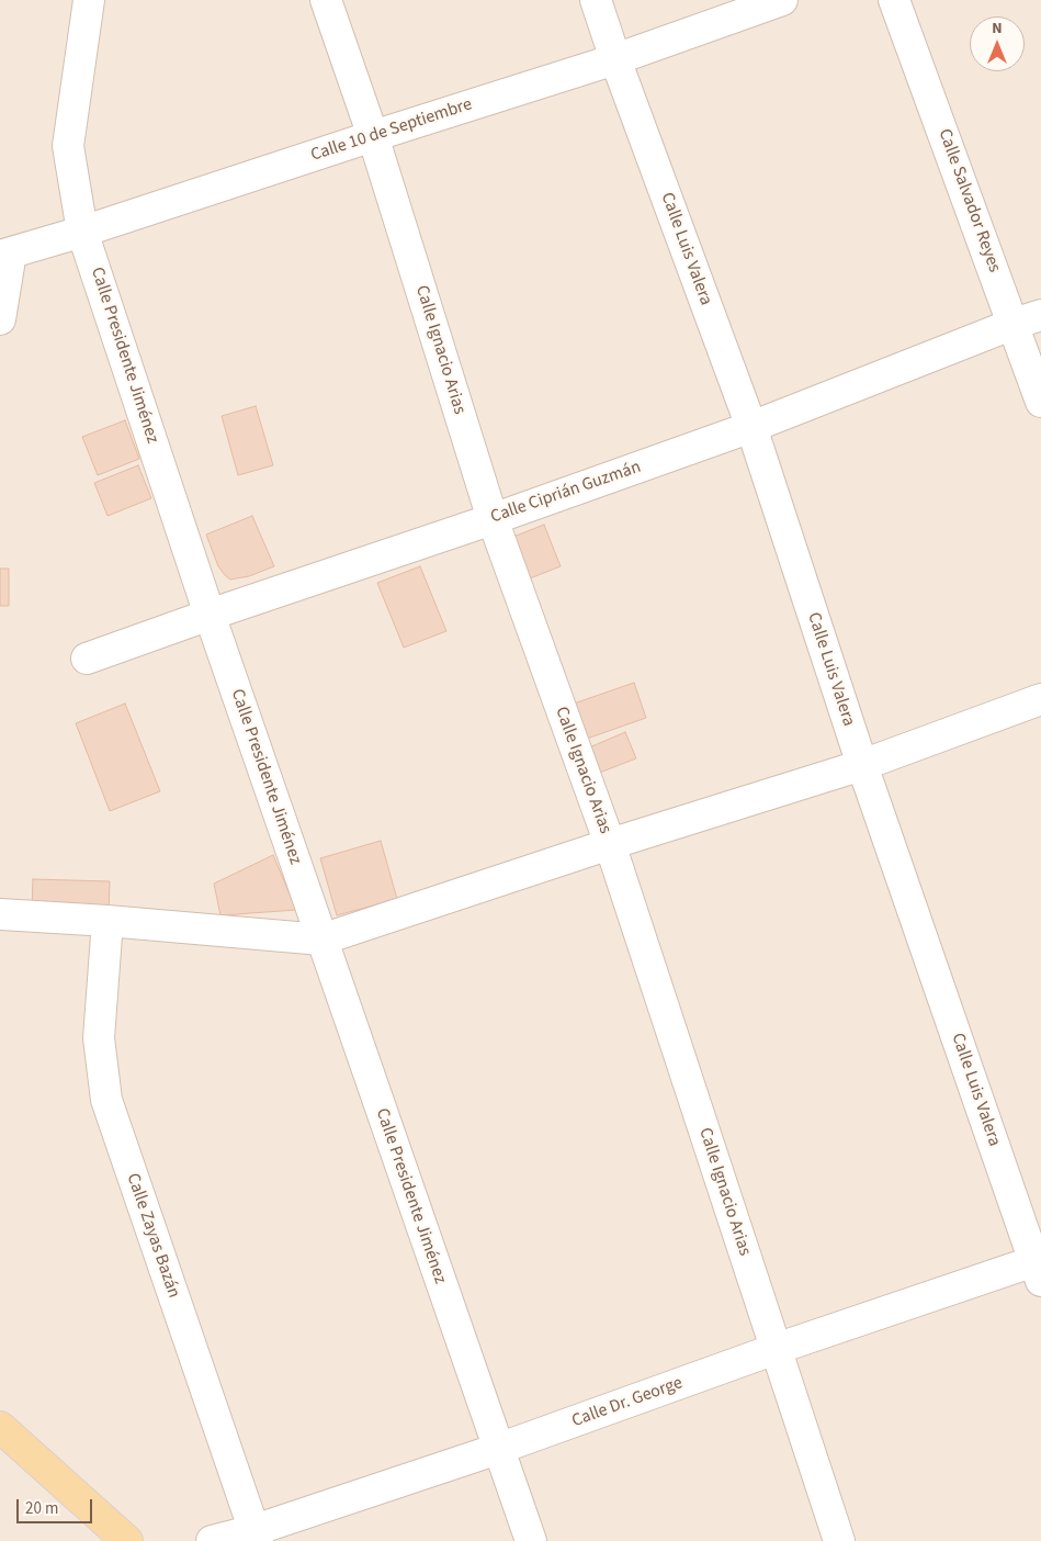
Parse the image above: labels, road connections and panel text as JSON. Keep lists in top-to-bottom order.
{
  "streets": {
    "street": [
      "Calle 10 de Septiembre",
      "Calle Salvador Reyes",
      "Calle Luis Valera",
      "Calle Ignacio Arias",
      "Calle Presidente Jiménez",
      "Calle Ciprián Guzmán",
      "Calle Zayas Bazán",
      "Calle Dr. George"
    ]
  },
  "crossings": [
    ["Calle 10 de Septiembre", "Calle Luis Valera"],
    ["Calle 10 de Septiembre", "Calle Ignacio Arias"],
    ["Calle 10 de Septiembre", "Calle Presidente Jiménez"],
    ["Calle Salvador Reyes", "Calle Ciprián Guzmán"],
    ["Calle Luis Valera", "Calle Ciprián Guzmán"],
    ["Calle Luis Valera", "Calle Dr. George"],
    ["Calle Ignacio Arias", "Calle Ciprián Guzmán"],
    ["Calle Ignacio Arias", "Calle Dr. George"],
    ["Calle Presidente Jiménez", "Calle Ciprián Guzmán"],
    ["Calle Presidente Jiménez", "Calle Dr. George"],
    ["Calle Zayas Bazán", "Calle Dr. George"]
  ],
  "scale_bar": "20 m",
  "north": "top"
}
